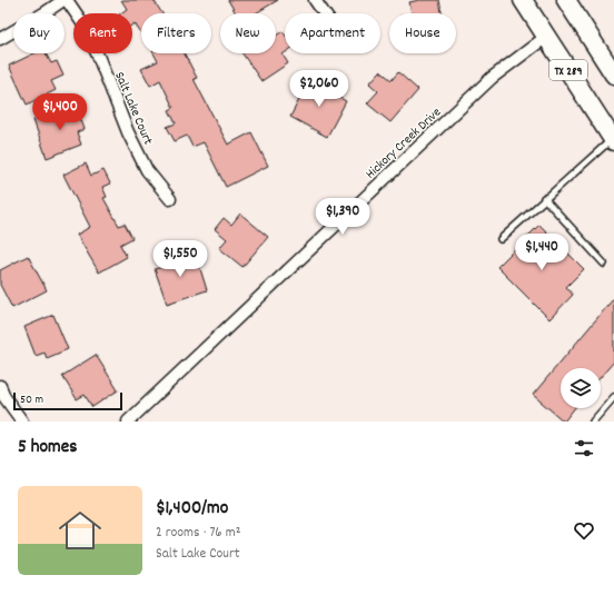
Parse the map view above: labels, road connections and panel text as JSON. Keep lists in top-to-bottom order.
{
  "streets": {
    "main road": ["TX 289"],
    "street": ["Salt Lake Court", "Hickory Creek Drive"]
  },
  "crossings": [
    ["TX 289", "Hickory Creek Drive"]
  ],
  "scale_bar": "50 m",
  "page": {
    "chip": [
      "Buy",
      "Rent",
      "Filters",
      "New",
      "Apartment",
      "House"
    ],
    "price": [
      "$2,060",
      "$1,400",
      "$1,390",
      "$1,440",
      "$1,550"
    ],
    "scale": "50 m",
    "heading": "5 homes",
    "list": [
      {
        "name": "$1,400/mo",
        "note": "2 rooms · 76 m² · Salt Lake Court"
      }
    ]
  }
}
